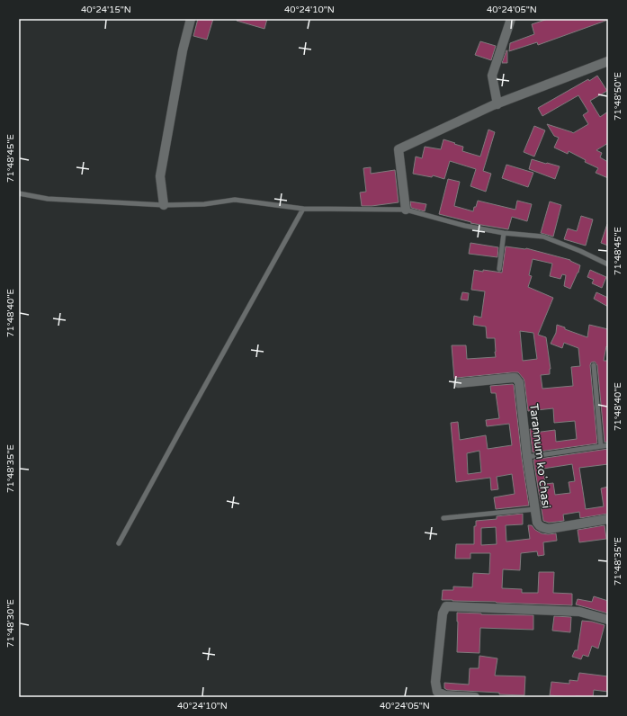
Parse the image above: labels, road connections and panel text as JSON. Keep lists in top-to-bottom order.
{
  "streets": {
    "street": ["Tarannum koʻchasi"]
  },
  "coordinates": [
    "40°24'15\"N",
    "40°24'10\"N",
    "40°24'05\"N",
    "71°48'50\"E",
    "71°48'45\"E",
    "71°48'40\"E",
    "71°48'35\"E",
    "71°48'30\"E"
  ]
}
